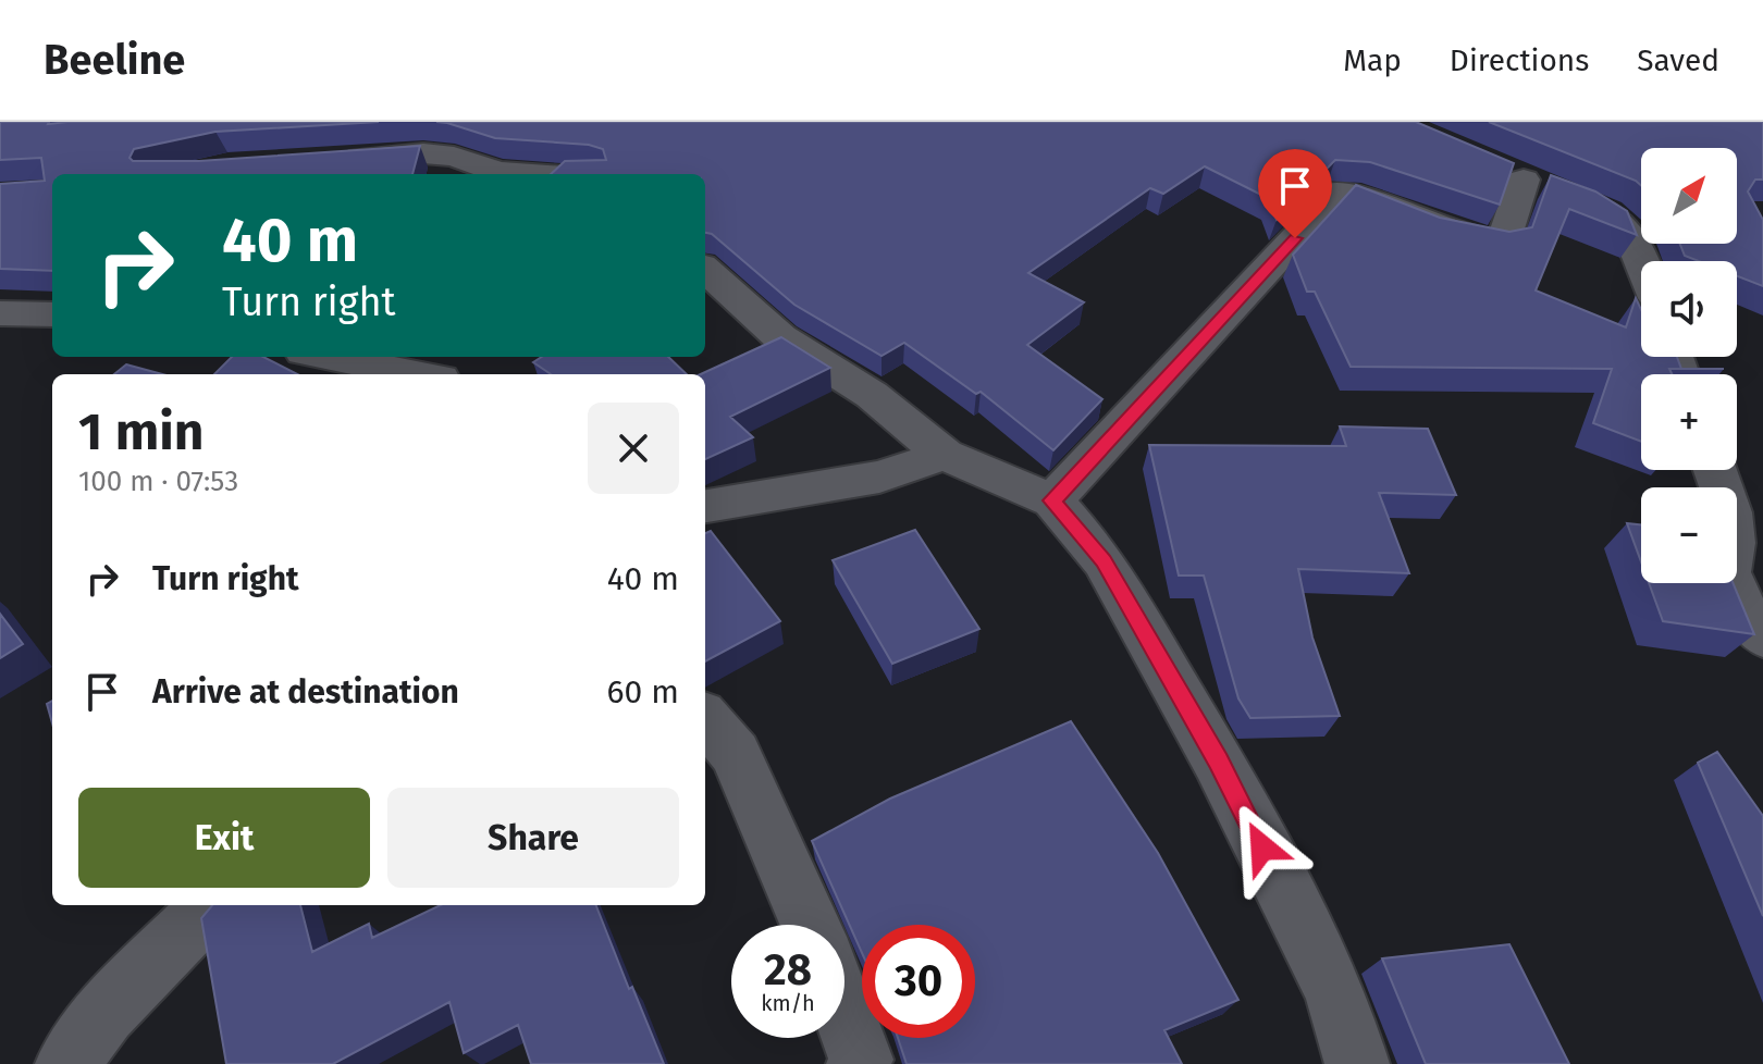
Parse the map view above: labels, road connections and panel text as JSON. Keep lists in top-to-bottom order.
{
  "north": "top right",
  "page": {
    "header": "Beeline",
    "nav": ["Map", "Directions", "Saved"],
    "map_buttons": ["+", "−"],
    "turn": ["40 m", "Turn right"],
    "heading": ["1 min", "100 m · 07:53"],
    "list": [
      {
        "name": "Turn right",
        "value": "40 m"
      },
      {
        "name": "Arrive at destination",
        "value": "60 m"
      }
    ],
    "buttons": ["Exit", "Share"],
    "speed": "28 km/h",
    "limit": "30"
  }
}
